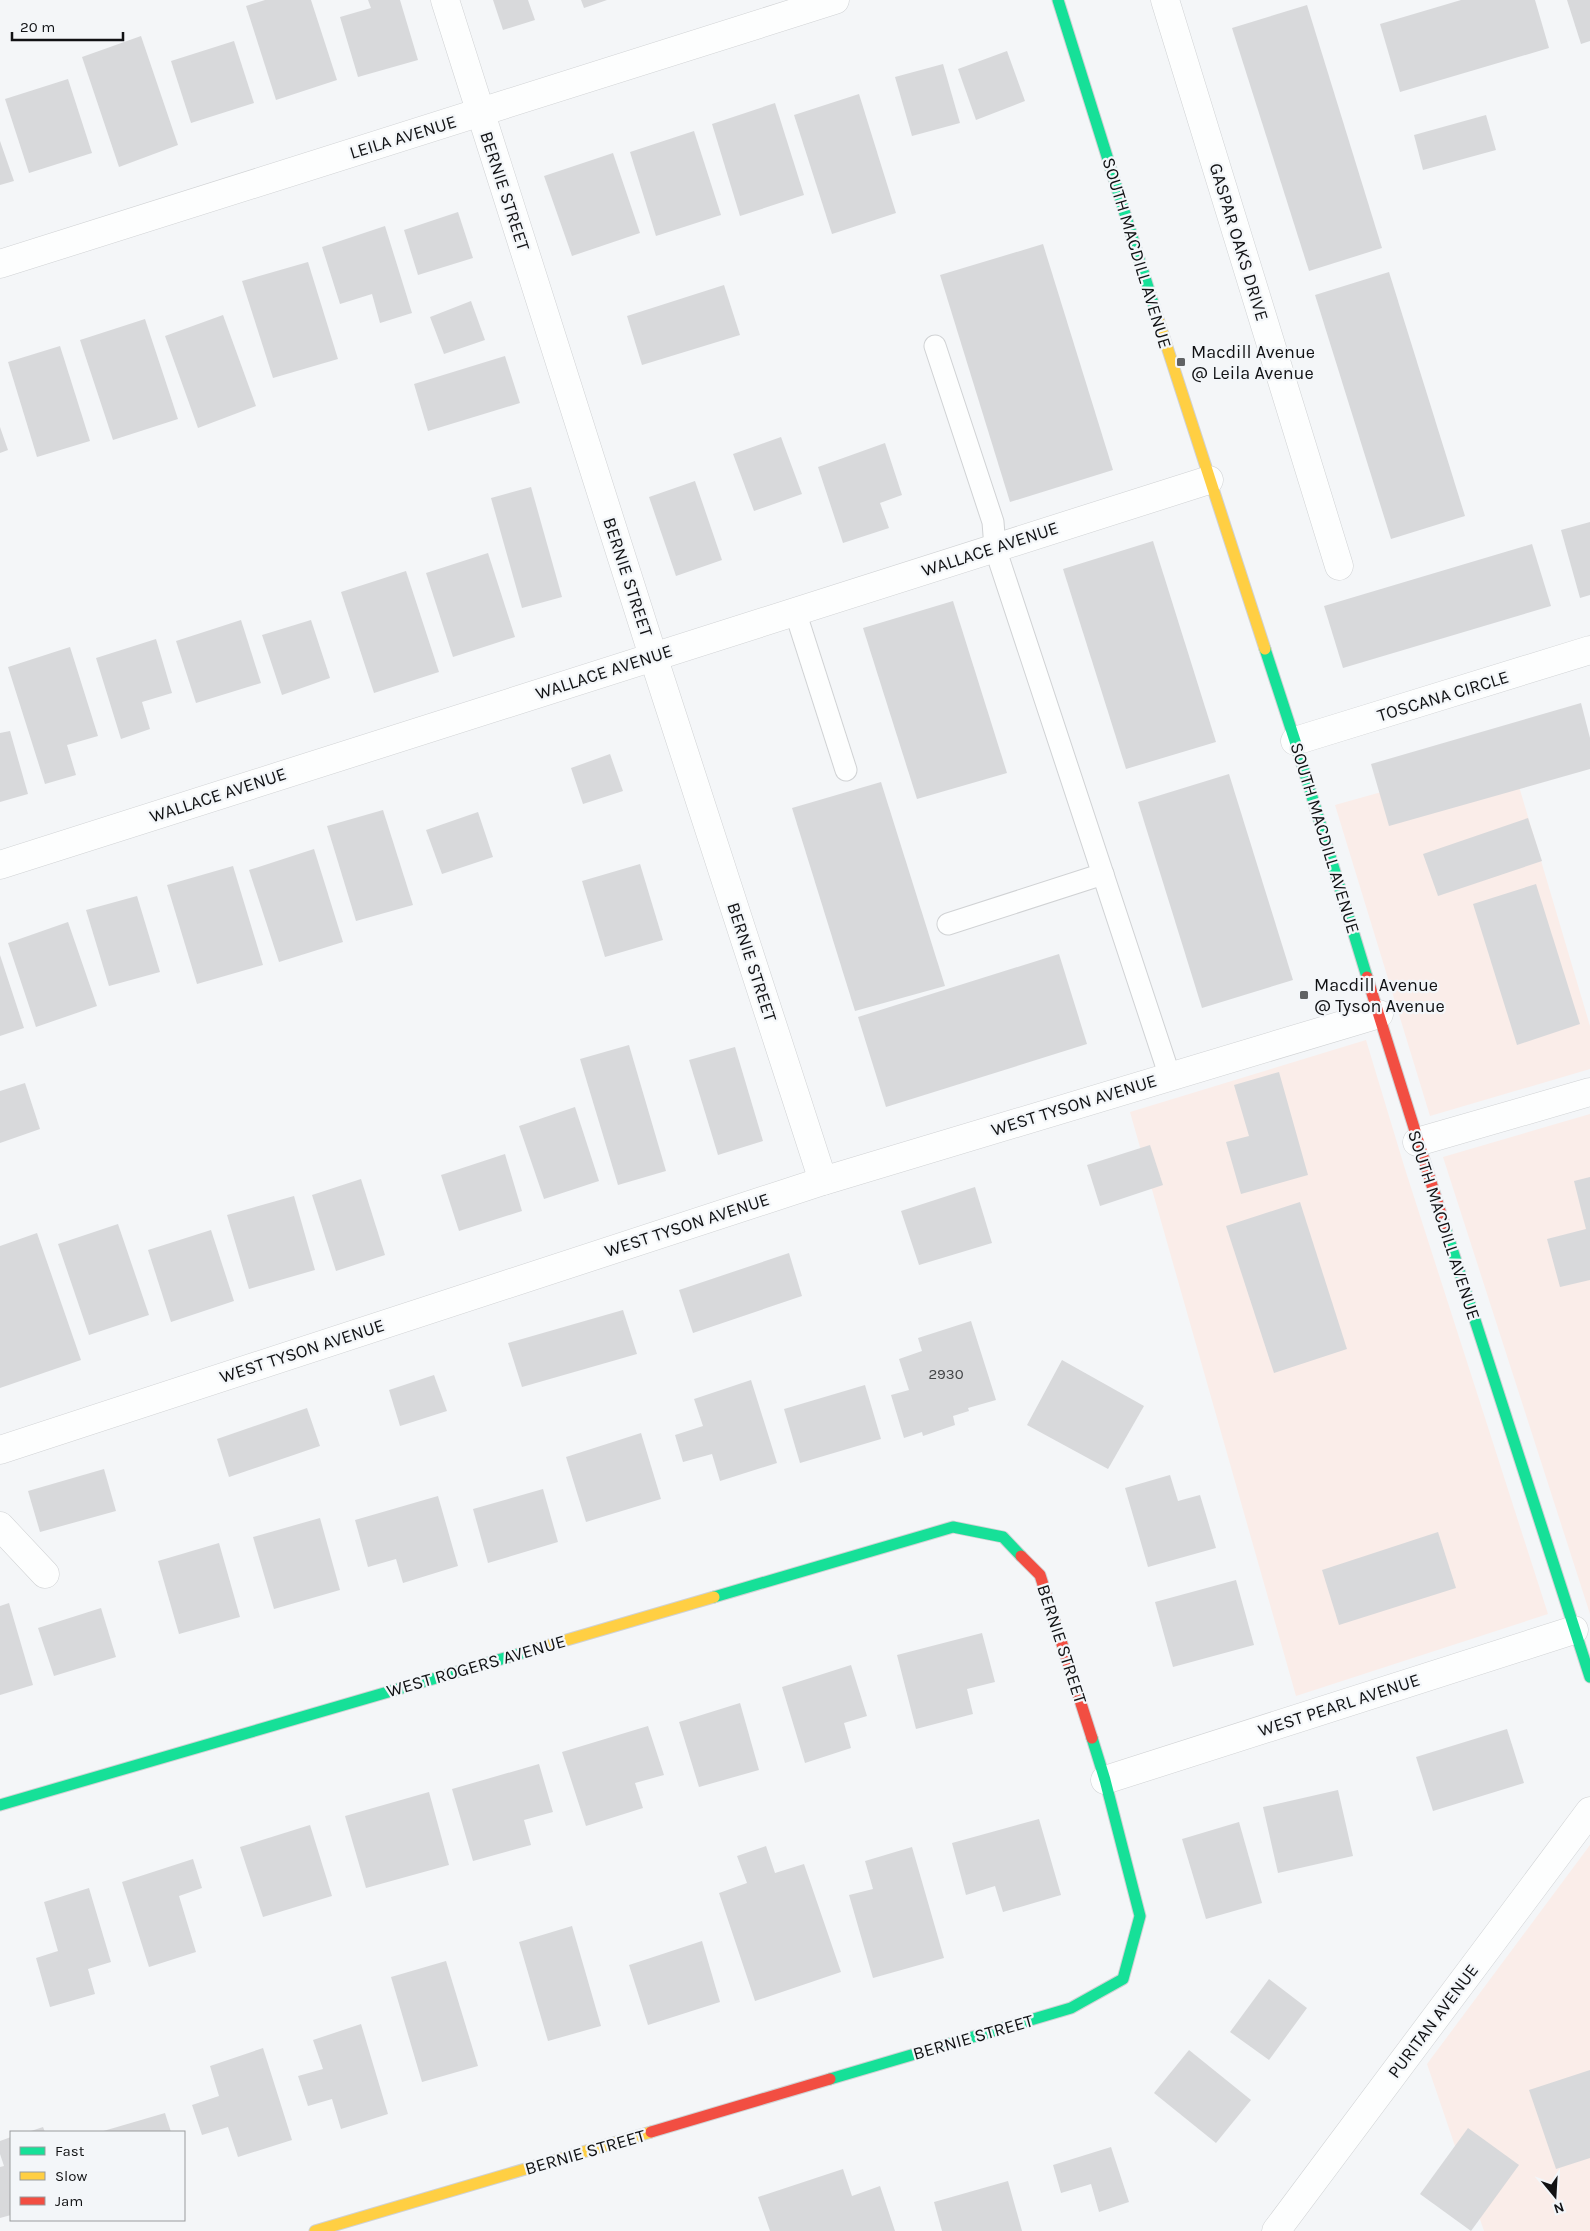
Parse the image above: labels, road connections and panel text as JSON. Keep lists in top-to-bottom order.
{
  "streets": {
    "street": [
      "LEILA AVENUE",
      "BERNIE STREET",
      "GASPAR OAKS DRIVE",
      "SOUTH MACDILL AVENUE",
      "WALLACE AVENUE",
      "TOSCANA CIRCLE",
      "WEST TYSON AVENUE",
      "WEST ROGERS AVENUE",
      "WEST PEARL AVENUE",
      "PURITAN AVENUE"
    ]
  },
  "crossings": [
    ["LEILA AVENUE", "BERNIE STREET"],
    ["BERNIE STREET", "WALLACE AVENUE"],
    ["BERNIE STREET", "WEST TYSON AVENUE"],
    ["BERNIE STREET", "WEST ROGERS AVENUE"],
    ["BERNIE STREET", "WEST PEARL AVENUE"],
    ["SOUTH MACDILL AVENUE", "WALLACE AVENUE"],
    ["SOUTH MACDILL AVENUE", "TOSCANA CIRCLE"],
    ["SOUTH MACDILL AVENUE", "WEST TYSON AVENUE"],
    ["SOUTH MACDILL AVENUE", "WEST PEARL AVENUE"]
  ],
  "places": {
    "transit": ["Macdill Avenue @ Leila Avenue", "Macdill Avenue @ Tyson Avenue"]
  },
  "house_numbers": ["2930"],
  "legend": ["Fast", "Slow", "Jam"],
  "scale_bar": "20 m",
  "north": "bottom"
}
